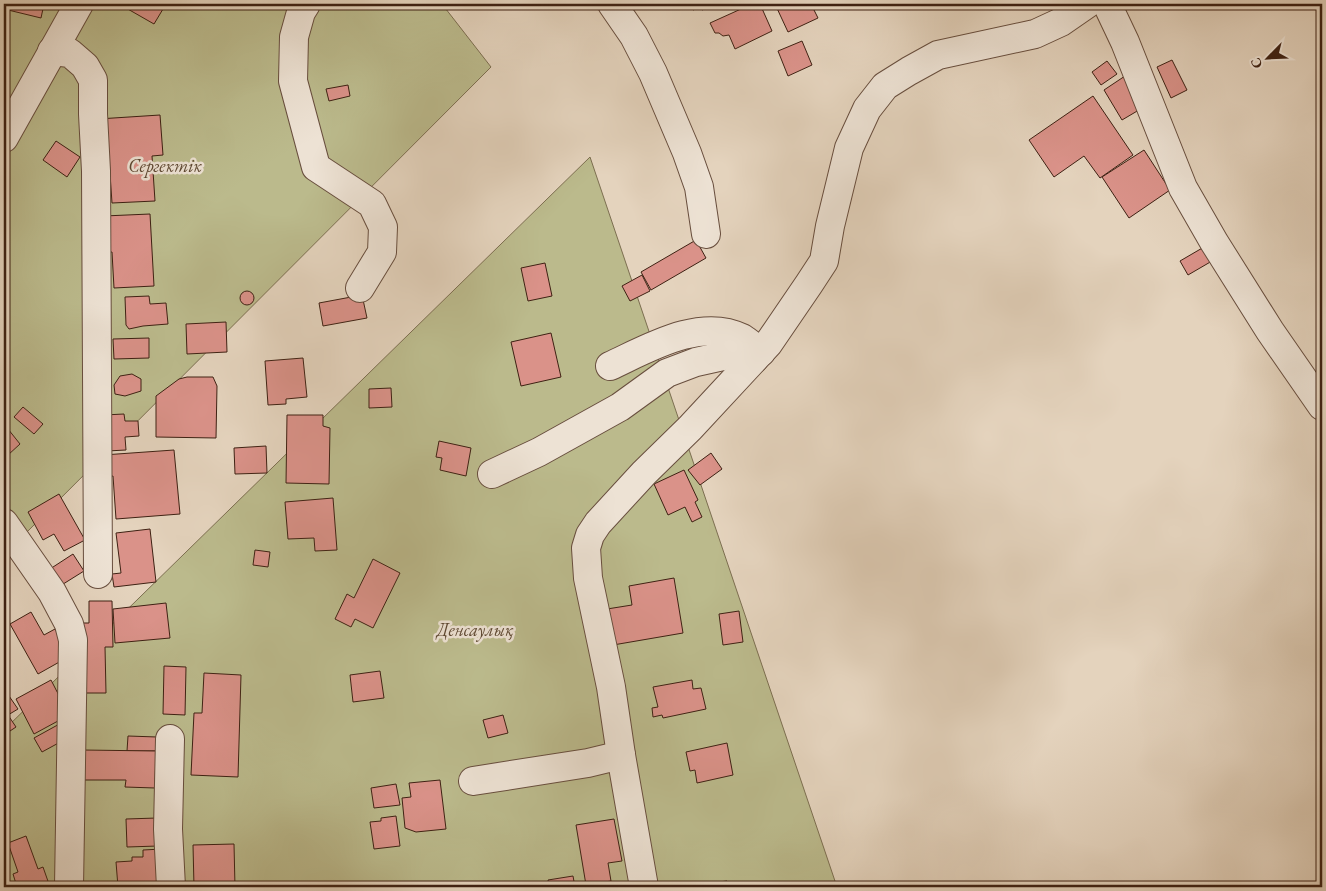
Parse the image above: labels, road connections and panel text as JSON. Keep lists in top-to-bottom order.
{
  "parks": ["Сергектік", "Денсаулық"],
  "north": "bottom left"
}
